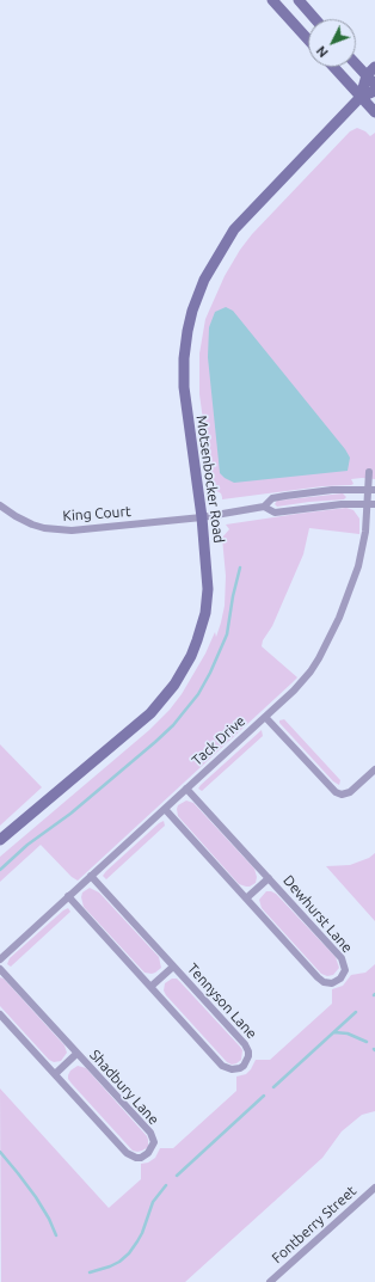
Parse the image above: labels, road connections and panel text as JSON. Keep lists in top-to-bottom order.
{
  "streets": {
    "main road": ["Motsenbocker Road"],
    "street": [
      "King Court",
      "Tack Drive",
      "Dewhurst Lane",
      "Tennyson Lane",
      "Shadbury Lane",
      "Fontberry Street"
    ]
  },
  "crossings": [
    ["Motsenbocker Road", "King Court"],
    ["Tack Drive", "Dewhurst Lane"],
    ["Tack Drive", "Tennyson Lane"]
  ],
  "north": "bottom left"
}
